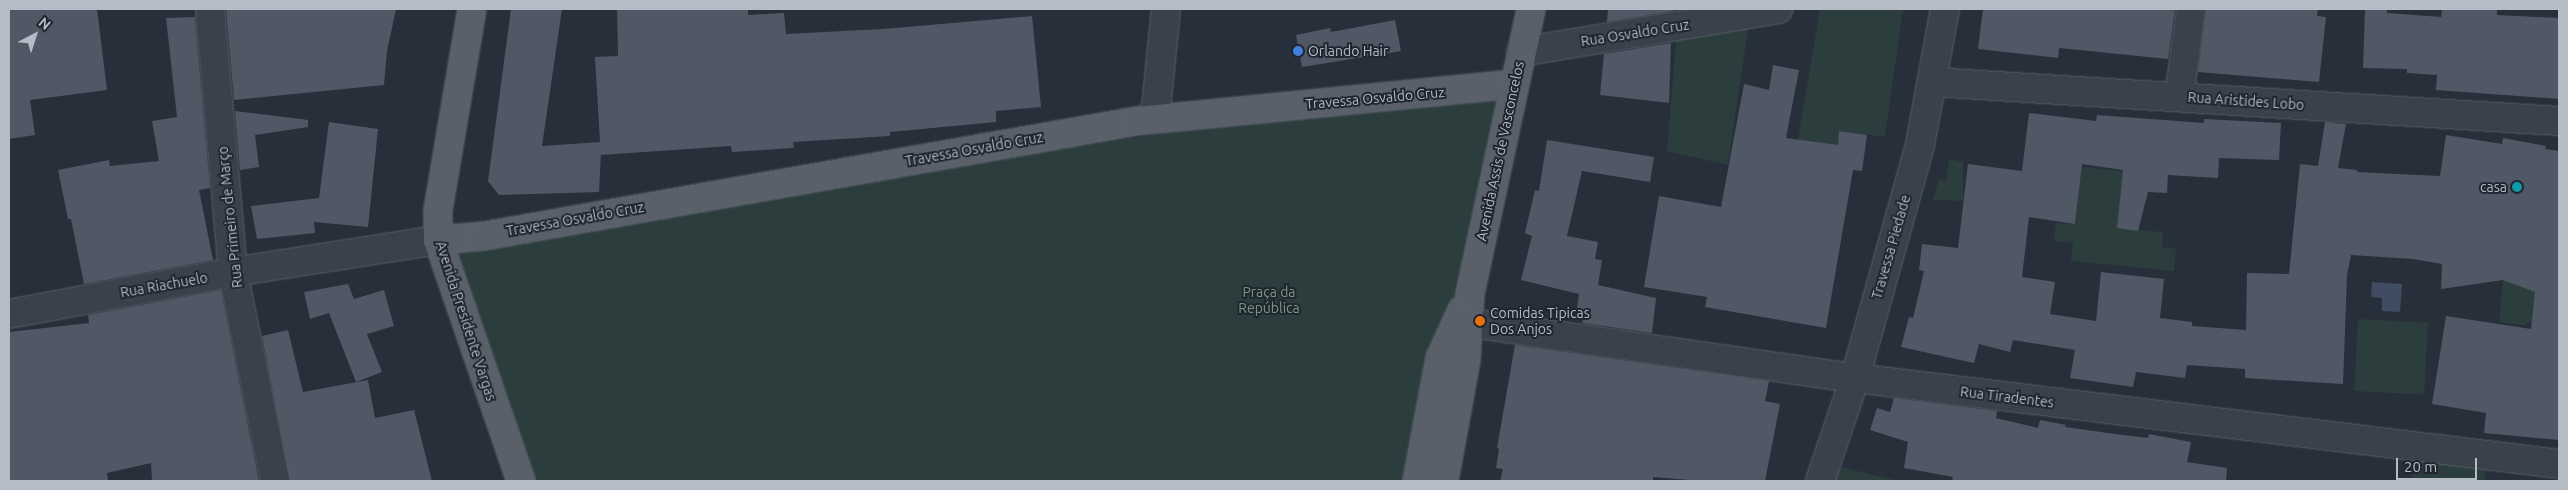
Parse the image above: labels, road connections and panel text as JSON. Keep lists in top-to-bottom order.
{
  "streets": {
    "main road": ["Travessa Osvaldo Cruz", "Avenida Assis de Vasconcelos", "Avenida Presidente Vargas"],
    "street": [
      "Rua Osvaldo Cruz",
      "Rua Aristides Lobo",
      "Rua Primeiro de Março",
      "Travessa Piedade",
      "Rua Riachuelo",
      "Rua Tiradentes"
    ]
  },
  "crossings": [
    ["Rua Osvaldo Cruz", "Avenida Assis de Vasconcelos"],
    ["Travessa Osvaldo Cruz", "Avenida Assis de Vasconcelos"],
    ["Travessa Osvaldo Cruz", "Rua Riachuelo"],
    ["Travessa Osvaldo Cruz", "Avenida Presidente Vargas"],
    ["Rua Aristides Lobo", "Travessa Piedade"],
    ["Avenida Assis de Vasconcelos", "Rua Tiradentes"],
    ["Rua Primeiro de Março", "Rua Riachuelo"],
    ["Travessa Piedade", "Rua Tiradentes"],
    ["Rua Riachuelo", "Avenida Presidente Vargas"]
  ],
  "parks": ["Praça da República"],
  "places": ["Orlando Hair", "casa", "Comidas Tipicas Dos Anjos"],
  "scale_bar": "20 m",
  "north": "top right"
}
